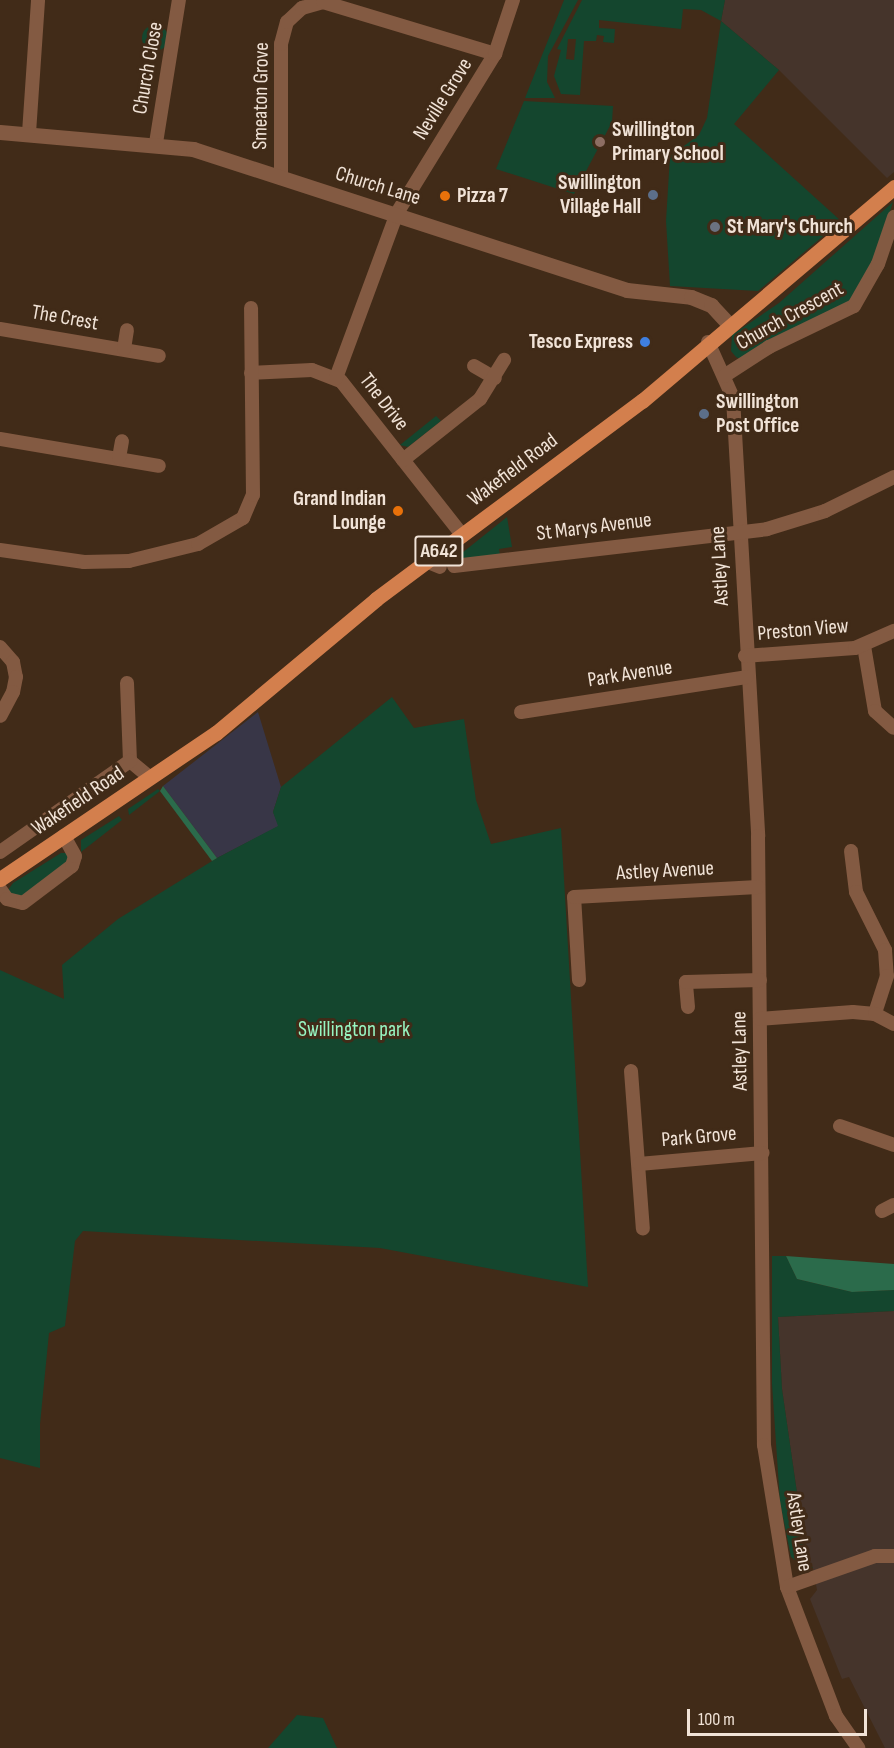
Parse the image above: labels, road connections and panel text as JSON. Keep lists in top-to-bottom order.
{
  "streets": {
    "main road": ["Wakefield Road", "A642"],
    "street": [
      "Church Close",
      "Smeaton Grove",
      "Neville Grove",
      "Church Lane",
      "Church Crescent",
      "The Crest",
      "The Drive",
      "St Marys Avenue",
      "Astley Lane",
      "Preston View",
      "Park Avenue",
      "Astley Avenue",
      "Park Grove"
    ]
  },
  "crossings": [
    ["Church Close", "Church Lane"],
    ["Smeaton Grove", "Neville Grove"],
    ["Smeaton Grove", "Church Lane"],
    ["Neville Grove", "Church Lane"],
    ["Neville Grove", "The Drive"],
    ["Church Lane", "The Drive"],
    ["Church Lane", "Wakefield Road"],
    ["Church Crescent", "Astley Lane"],
    ["The Drive", "Wakefield Road"],
    ["Wakefield Road", "Astley Lane"],
    ["St Marys Avenue", "Astley Lane"],
    ["Astley Lane", "Preston View"],
    ["Astley Lane", "Park Avenue"],
    ["Astley Lane", "Astley Avenue"],
    ["Astley Lane", "Park Grove"]
  ],
  "parks": ["Swillington park"],
  "places": [
    "Swillington Primary School",
    "Swillington Village Hall",
    "Pizza 7",
    "St Mary's Church",
    "Tesco Express",
    "Swillington Post Office",
    "Grand Indian Lounge"
  ],
  "scale_bar": "100 m"
}
